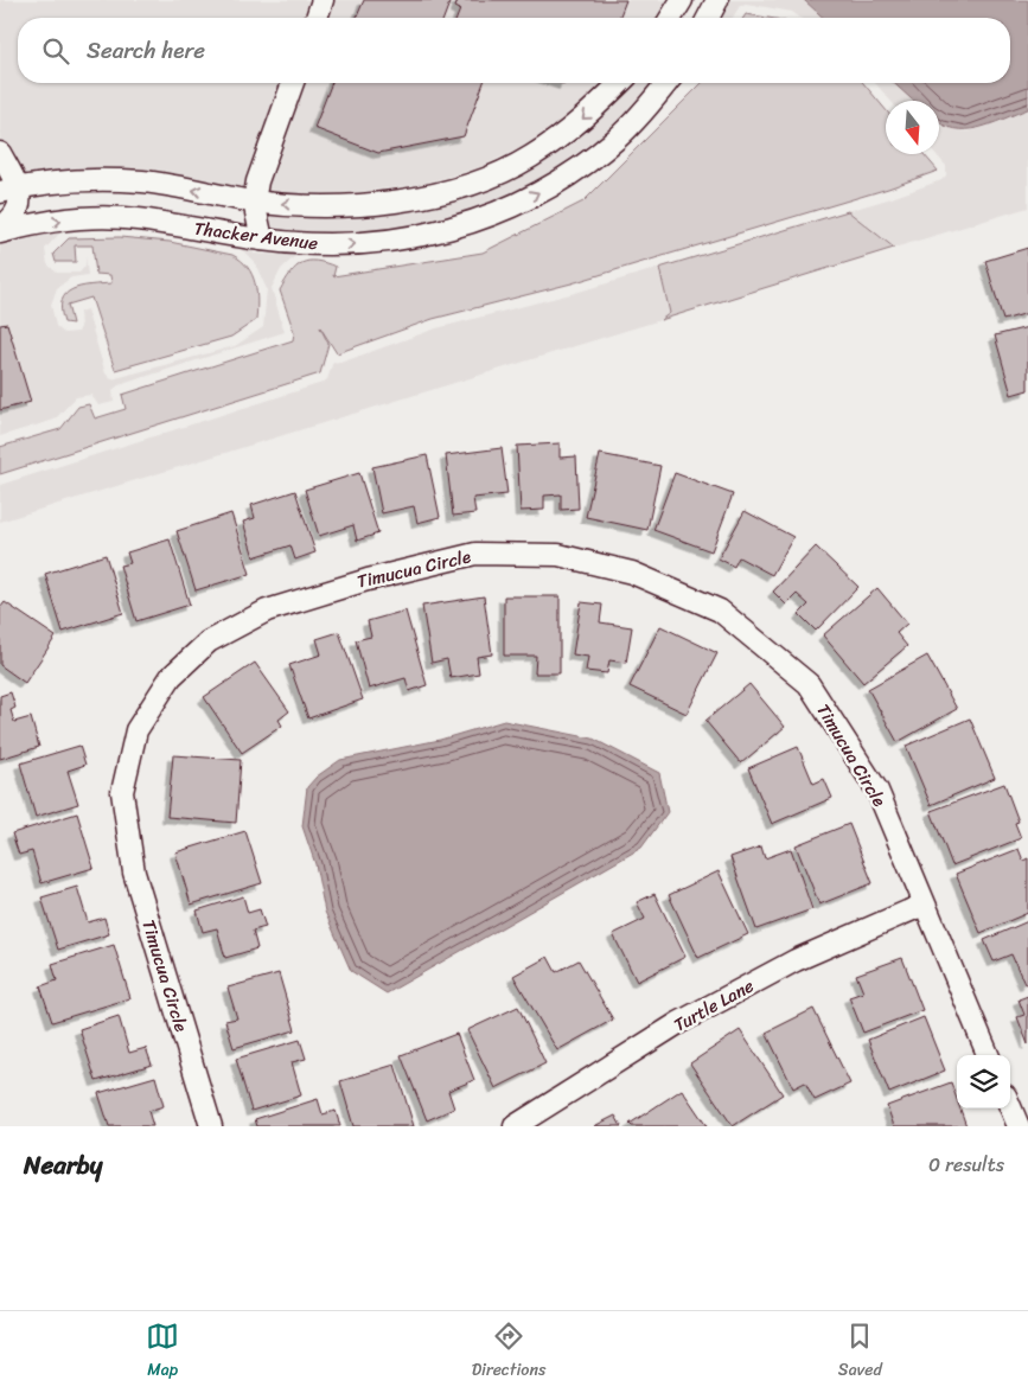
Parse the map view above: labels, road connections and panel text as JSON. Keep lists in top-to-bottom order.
{
  "streets": {
    "street": ["Thacker Avenue", "Timucua Circle", "Turtle Lane"]
  },
  "crossings": [
    ["Timucua Circle", "Turtle Lane"]
  ],
  "north": "bottom",
  "page": {
    "search": "Search here",
    "heading": ["Nearby", "0 results"],
    "nav": ["Map", "Directions", "Saved"]
  }
}
